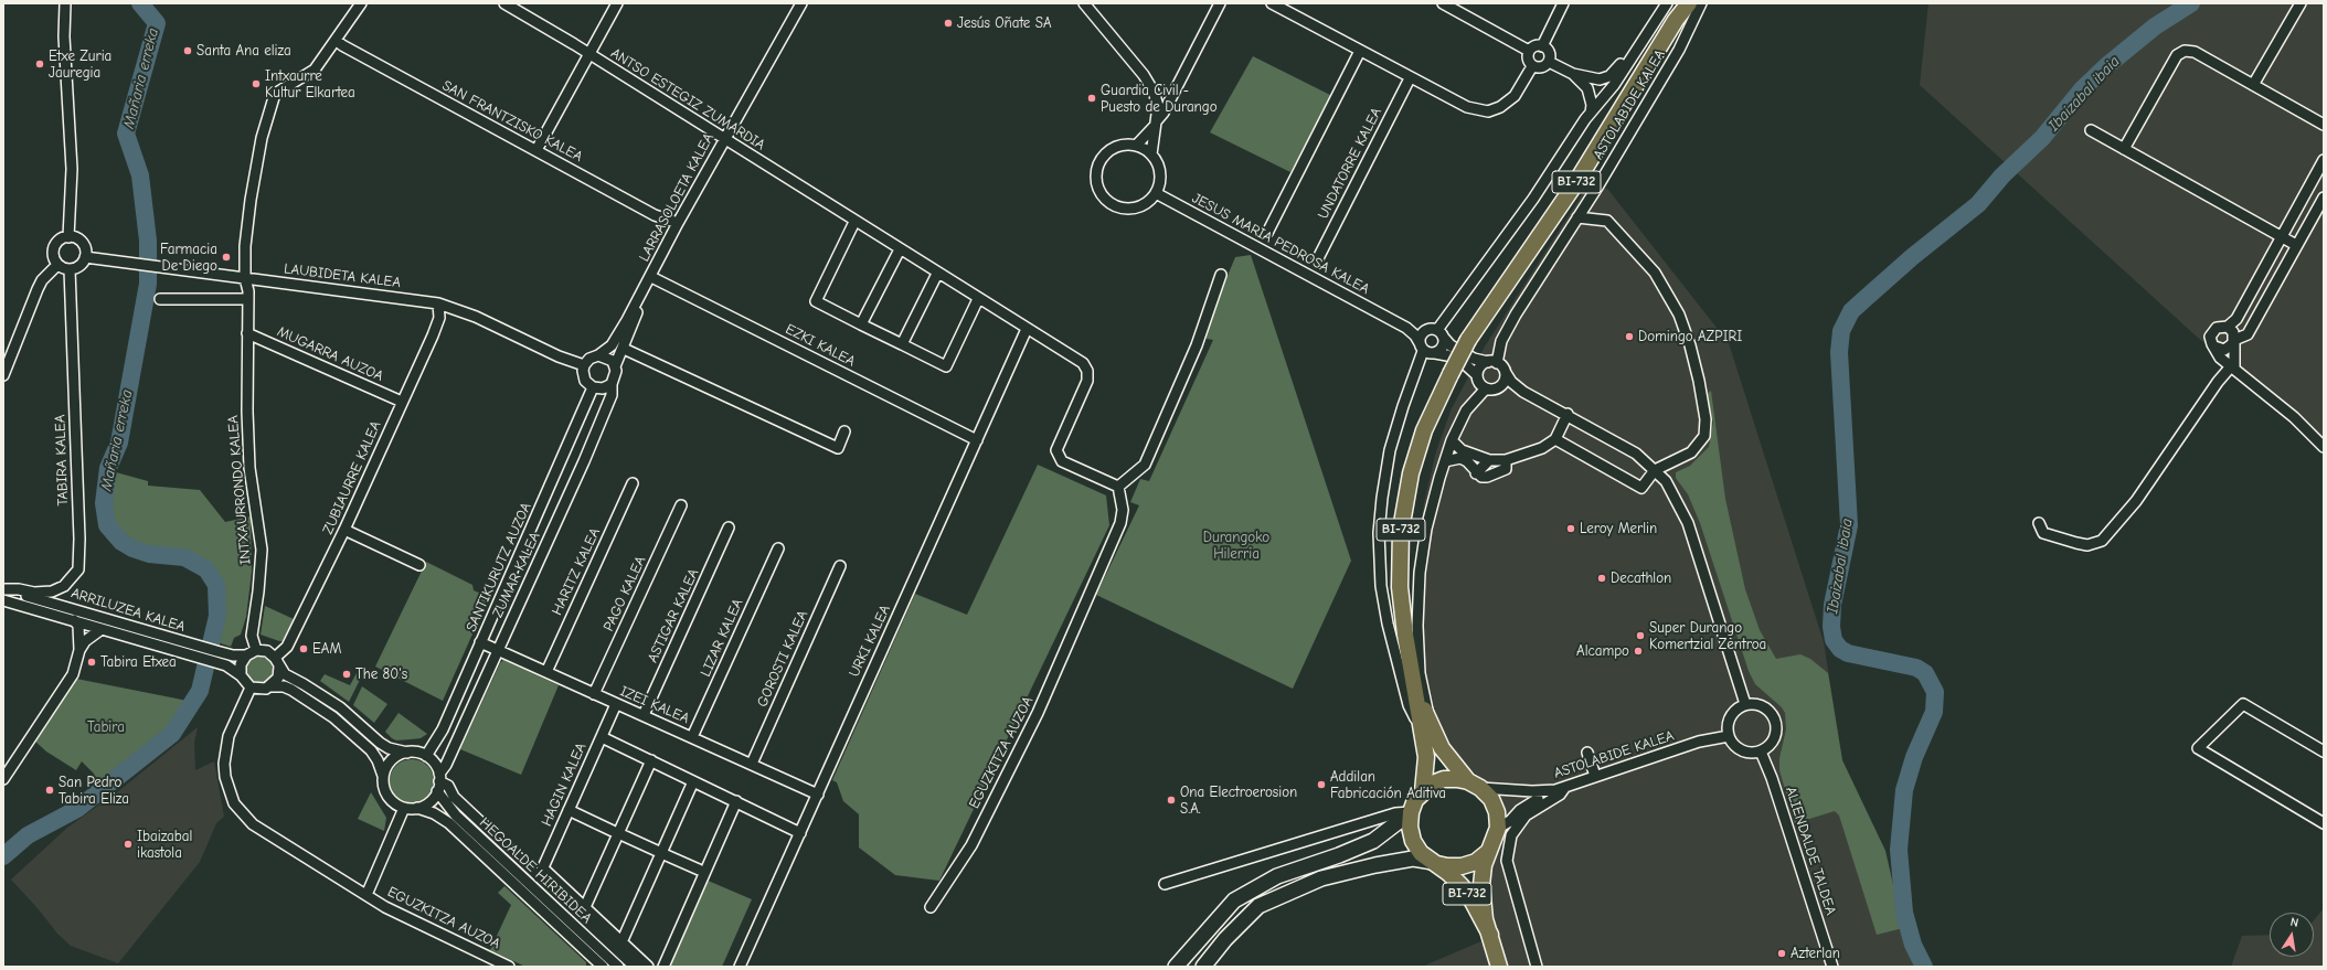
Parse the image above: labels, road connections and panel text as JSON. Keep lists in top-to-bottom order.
{
  "streets": {
    "main road": ["BI-732"],
    "street": [
      "ANTSO ESTEGIZ ZUMARDIA",
      "ASTOLABIDE KALEA",
      "SAN FRANTZISKO KALEA",
      "UNDATORRE KALEA",
      "LARRASOLOETA KALEA",
      "JESUS MARIA PEDROSA KALEA",
      "LAUBIDETA KALEA",
      "EZKI KALEA",
      "MUGARRA AUZOA",
      "TABIRA KALEA",
      "ZUBIAURRE KALEA",
      "INTXAURRONDO KALEA",
      "SANTIKURUTZ AUZOA",
      "HARITZ KALEA",
      "ZUMAR KALEA",
      "PAGO KALEA",
      "ARRILUZEA KALEA",
      "ASTIGAR KALEA",
      "LIZAR KALEA",
      "URKI KALEA",
      "GOROSTI KALEA",
      "IZEI KALEA",
      "EGUZKITZA AUZOA",
      "HAGIN KALEA",
      "ALIENDALDE TALDEA",
      "HEGOALDE HIRIBIDEA"
    ]
  },
  "crossings": [
    ["ANTSO ESTEGIZ ZUMARDIA", "LARRASOLOETA KALEA"],
    ["ANTSO ESTEGIZ ZUMARDIA", "URKI KALEA"],
    ["ANTSO ESTEGIZ ZUMARDIA", "EGUZKITZA AUZOA"],
    ["ASTOLABIDE KALEA", "BI-732"],
    ["ASTOLABIDE KALEA", "ALIENDALDE TALDEA"],
    ["SAN FRANTZISKO KALEA", "LARRASOLOETA KALEA"],
    ["SAN FRANTZISKO KALEA", "INTXAURRONDO KALEA"],
    ["LARRASOLOETA KALEA", "EZKI KALEA"],
    ["LAUBIDETA KALEA", "TABIRA KALEA"],
    ["LAUBIDETA KALEA", "ZUBIAURRE KALEA"],
    ["LAUBIDETA KALEA", "INTXAURRONDO KALEA"],
    ["LAUBIDETA KALEA", "SANTIKURUTZ AUZOA"],
    ["LAUBIDETA KALEA", "ZUMAR KALEA"],
    ["EZKI KALEA", "URKI KALEA"],
    ["MUGARRA AUZOA", "ZUBIAURRE KALEA"],
    ["MUGARRA AUZOA", "INTXAURRONDO KALEA"],
    ["TABIRA KALEA", "ARRILUZEA KALEA"],
    ["ZUBIAURRE KALEA", "INTXAURRONDO KALEA"],
    ["ZUBIAURRE KALEA", "ARRILUZEA KALEA"],
    ["ZUBIAURRE KALEA", "EGUZKITZA AUZOA"],
    ["INTXAURRONDO KALEA", "ARRILUZEA KALEA"],
    ["INTXAURRONDO KALEA", "EGUZKITZA AUZOA"],
    ["SANTIKURUTZ AUZOA", "ZUMAR KALEA"],
    ["SANTIKURUTZ AUZOA", "IZEI KALEA"],
    ["SANTIKURUTZ AUZOA", "EGUZKITZA AUZOA"],
    ["SANTIKURUTZ AUZOA", "HEGOALDE HIRIBIDEA"],
    ["HARITZ KALEA", "IZEI KALEA"],
    ["ZUMAR KALEA", "IZEI KALEA"],
    ["ZUMAR KALEA", "EGUZKITZA AUZOA"],
    ["ZUMAR KALEA", "HEGOALDE HIRIBIDEA"],
    ["PAGO KALEA", "IZEI KALEA"],
    ["ARRILUZEA KALEA", "EGUZKITZA AUZOA"],
    ["ASTIGAR KALEA", "IZEI KALEA"],
    ["LIZAR KALEA", "IZEI KALEA"],
    ["URKI KALEA", "IZEI KALEA"],
    ["GOROSTI KALEA", "IZEI KALEA"],
    ["IZEI KALEA", "HAGIN KALEA"],
    ["EGUZKITZA AUZOA", "HEGOALDE HIRIBIDEA"],
    ["HAGIN KALEA", "HEGOALDE HIRIBIDEA"]
  ],
  "water": ["Mañaria erreka", "Ibaizabal ibaia"],
  "parks": ["Durangoko Hilerria", "Tabira"],
  "places": [
    "Jesús Oñate SA",
    "Santa Ana eliza",
    "Etxe Zuria Jauregia",
    "Intxaurre Kultur Elkartea",
    "Guardia Civil - Puesto de Durango",
    "Farmacia De Diego",
    "Domingo AZPIRI",
    "Leroy Merlin",
    "Decathlon",
    "Super Durango Komertzial Zentroa",
    "EAM",
    "Alcampo",
    "Tabira Etxea",
    "The 80's",
    "Addilan Fabricación Aditiva",
    "San Pedro Tabira Eliza",
    "Ona Electroerosion S.A.",
    "Ibaizabal ikastola",
    "Azterlan"
  ],
  "north": "top"
}
